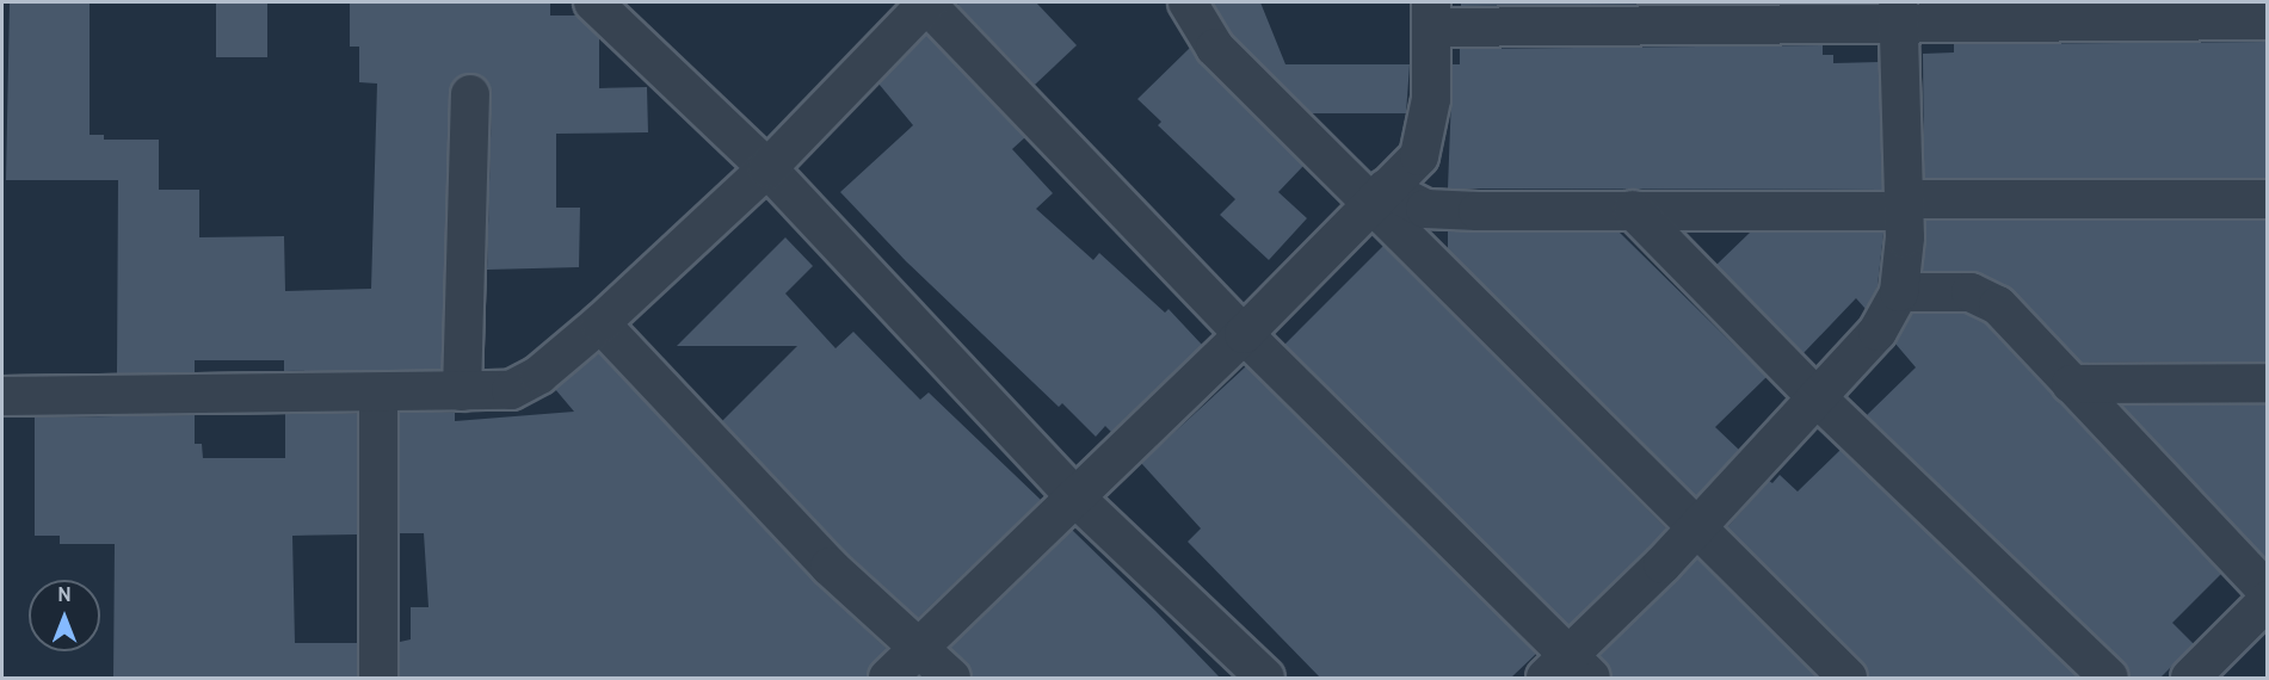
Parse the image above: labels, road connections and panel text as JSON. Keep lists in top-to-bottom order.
{
  "north": "top"
}
